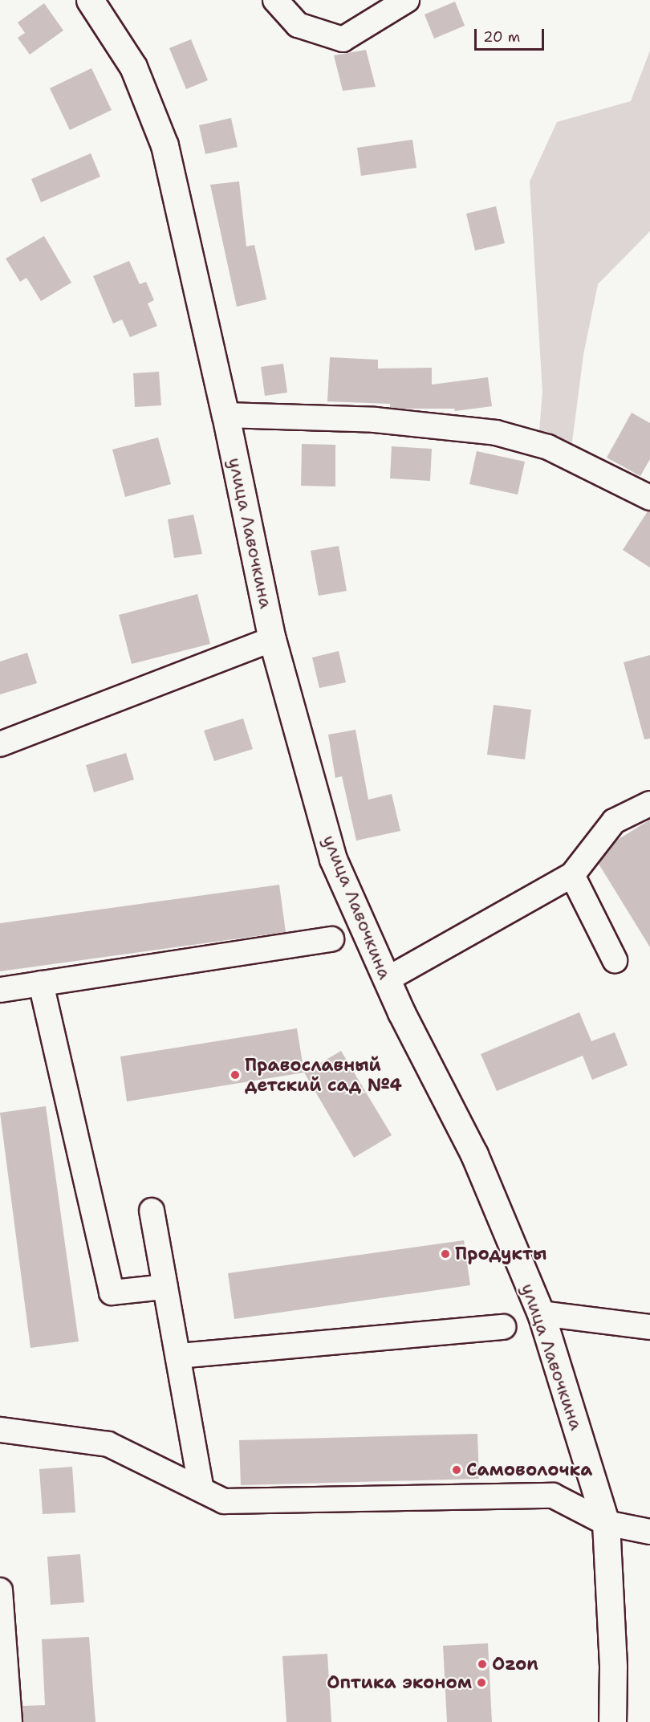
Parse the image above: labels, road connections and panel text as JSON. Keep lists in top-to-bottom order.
{
  "streets": {
    "main road": ["улица Лавочкина"]
  },
  "places": [
    "Православный детский сад №4",
    "Продукты",
    "Самоволочка",
    "Ozon",
    "Оптика эконом"
  ],
  "scale_bar": "20 m"
}
